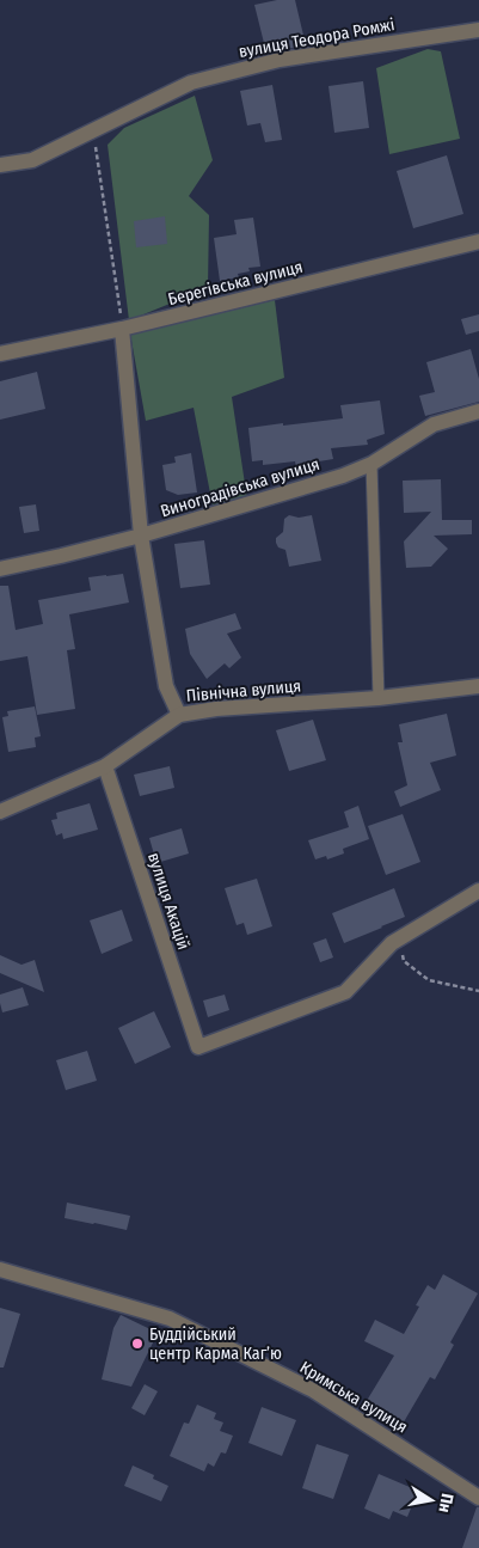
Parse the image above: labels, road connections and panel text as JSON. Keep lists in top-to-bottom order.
{
  "streets": {
    "street": [
      "вулиця Теодора Ромжі",
      "Берегівська вулиця",
      "Виноградівська вулиця",
      "Північна вулиця",
      "вулиця Акацій",
      "Кримська вулиця"
    ]
  },
  "crossings": [
    ["Північна вулиця", "вулиця Акацій"]
  ],
  "places": ["Буддійський центр Карма Кагʼю"],
  "north": "right"
}
